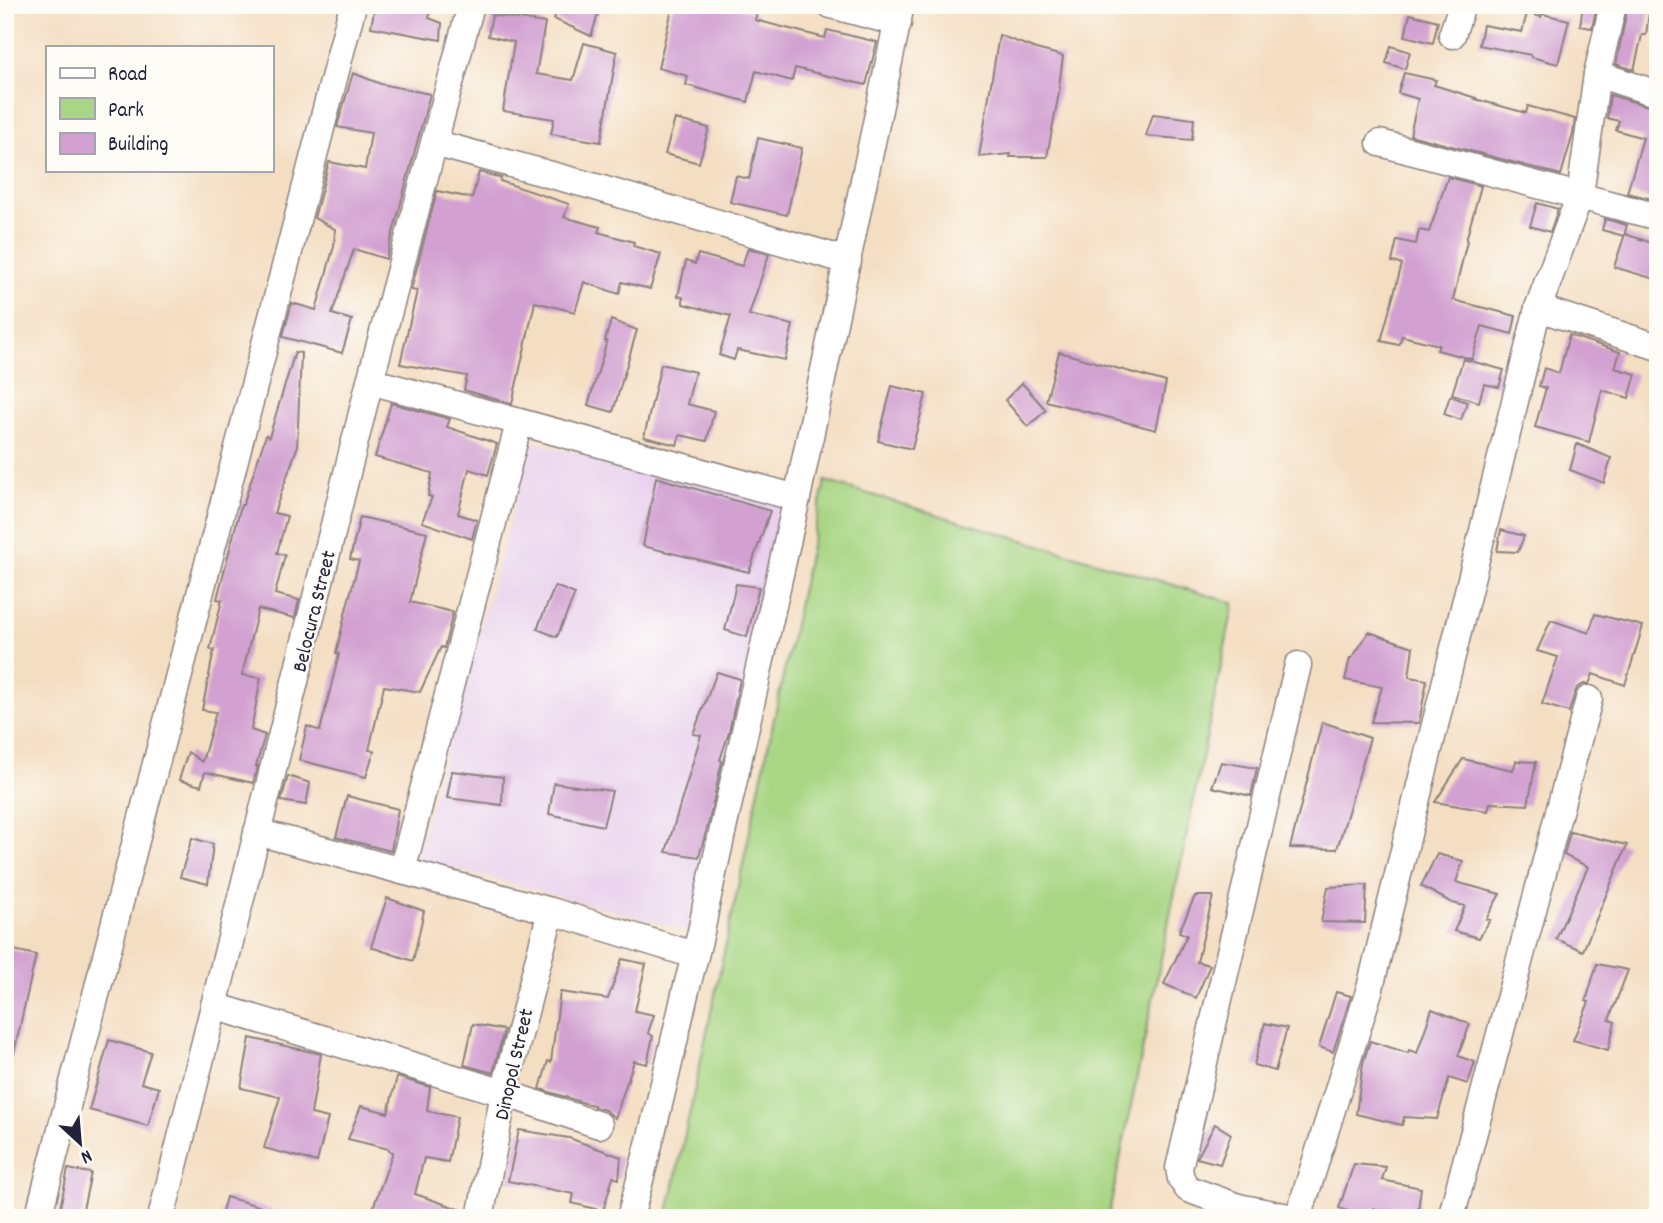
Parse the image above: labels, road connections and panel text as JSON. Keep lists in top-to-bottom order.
{
  "streets": {
    "street": ["Belocura Street", "Dinopol Street"]
  },
  "legend": ["Road", "Park", "Building"],
  "north": "bottom right"
}
